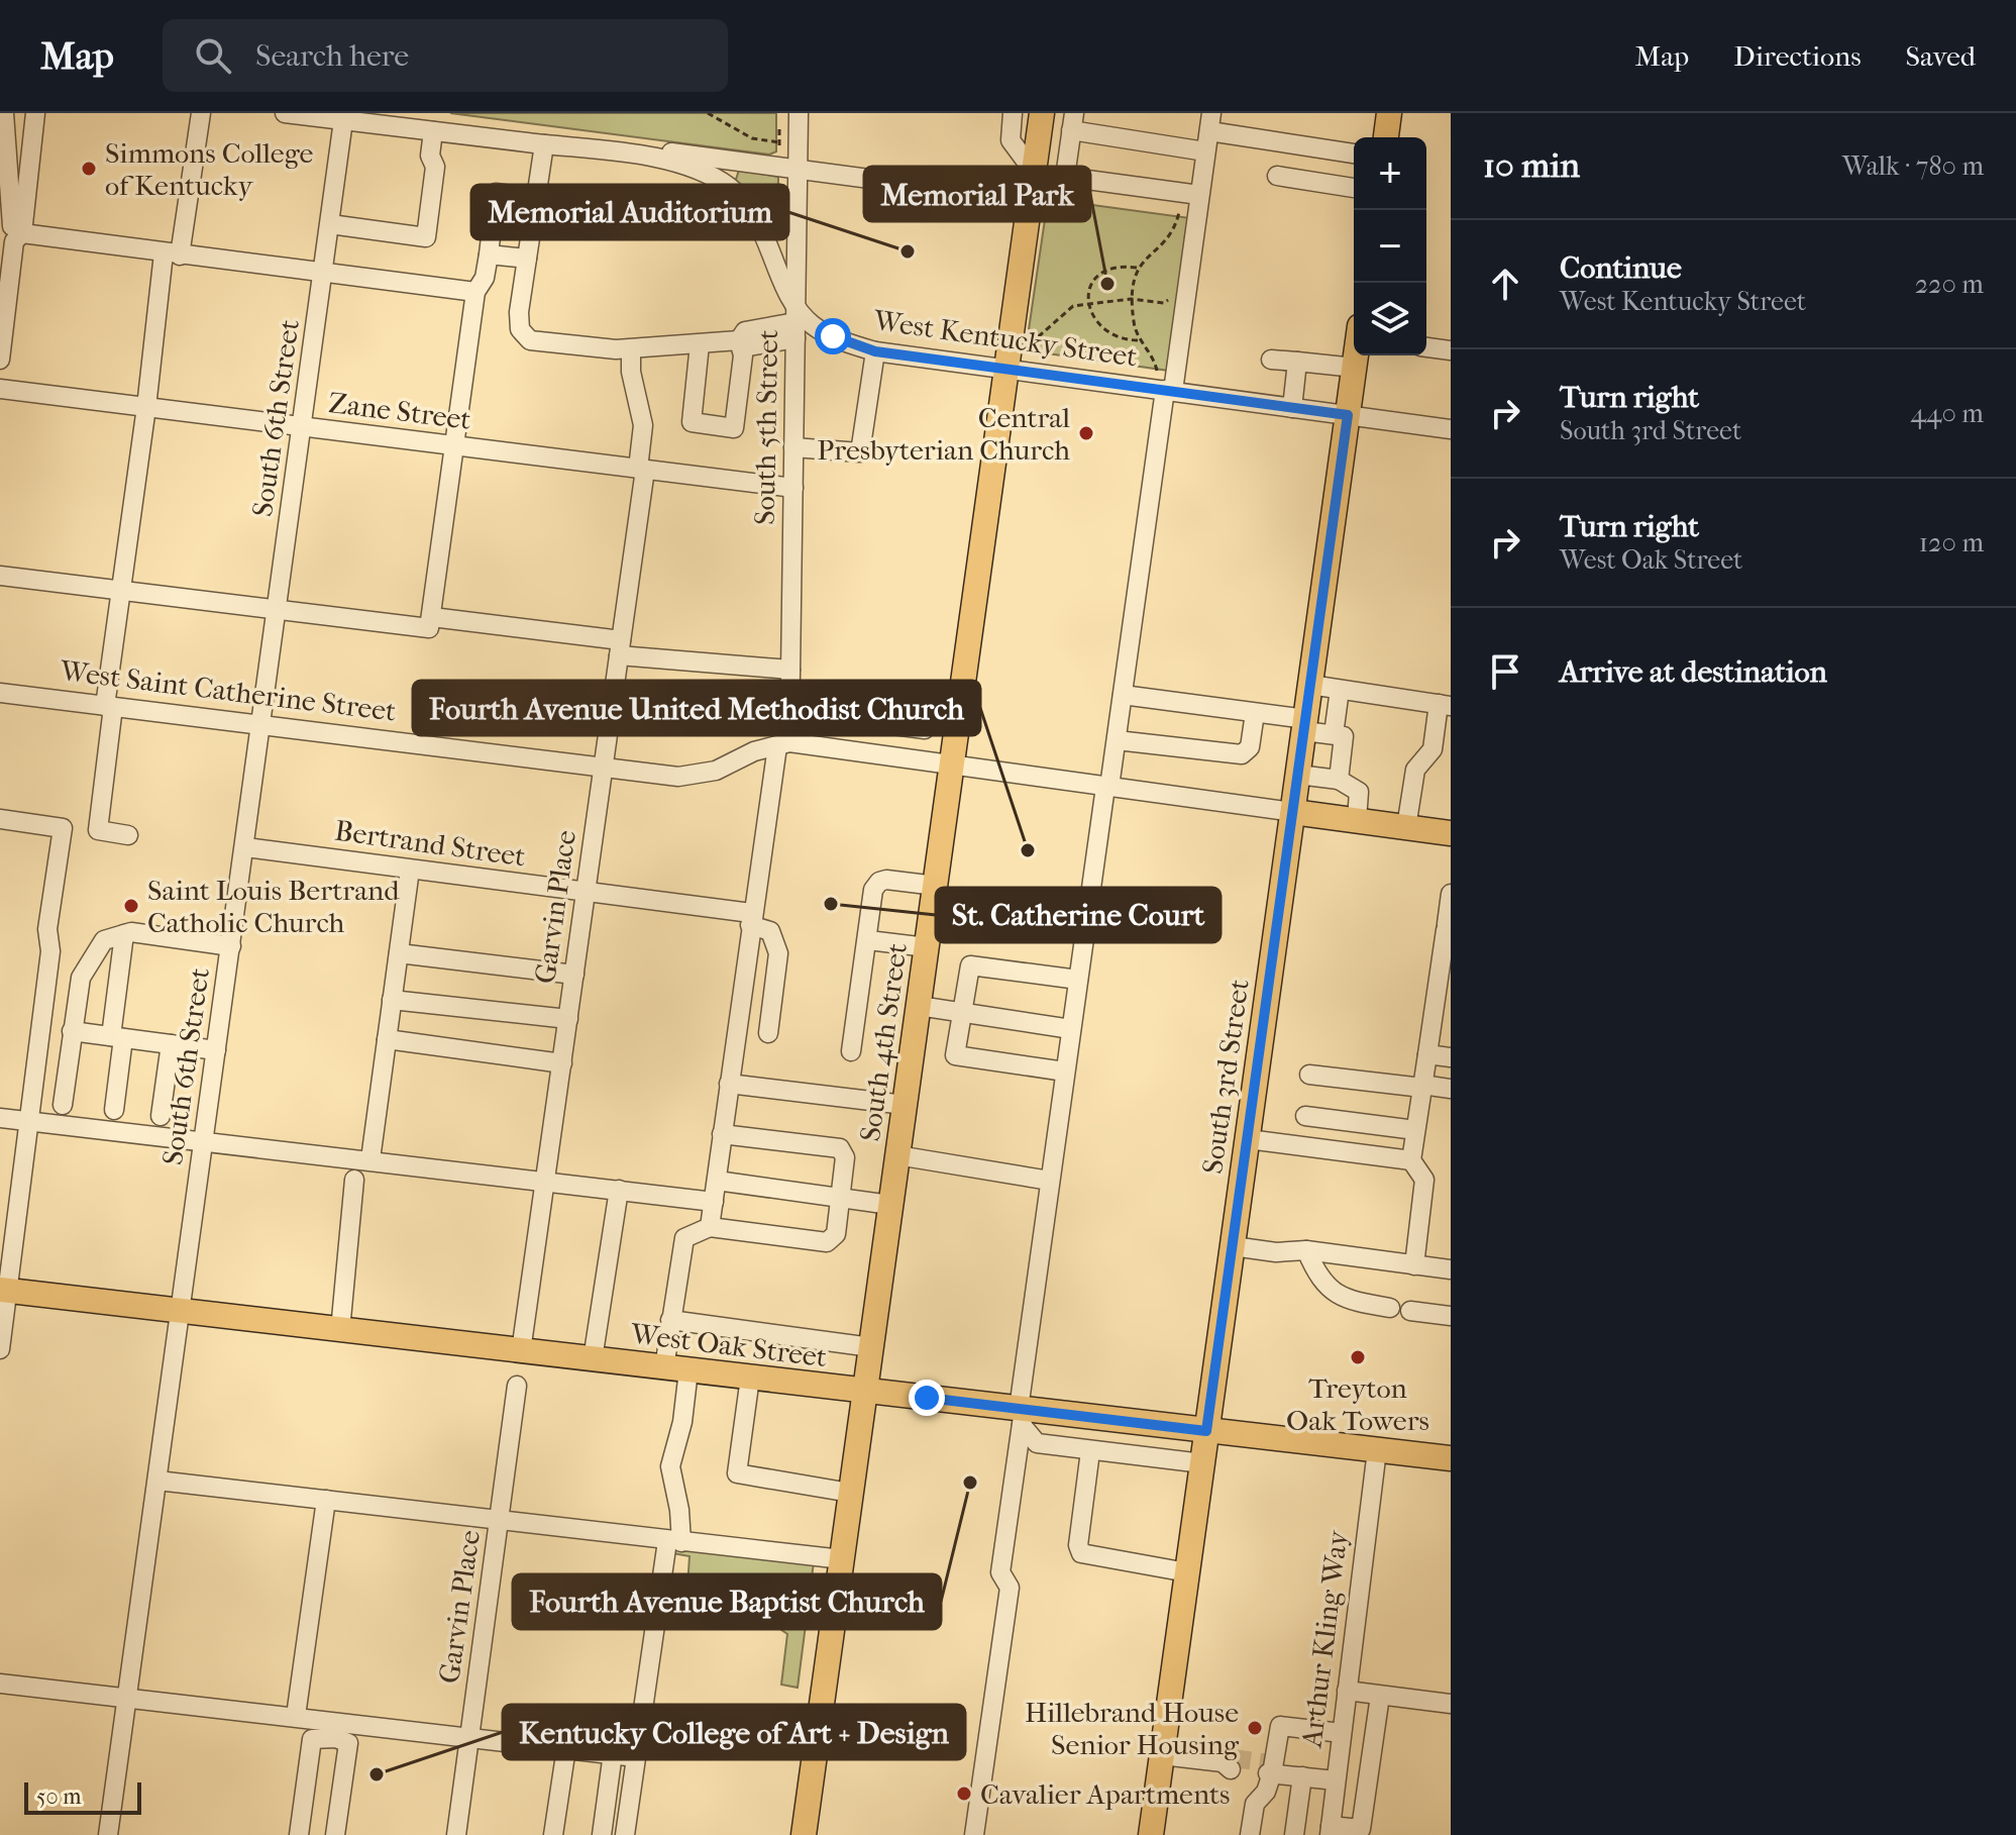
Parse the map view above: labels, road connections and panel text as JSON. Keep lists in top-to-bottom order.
{
  "streets": {
    "main road": [
      "West Saint Catherine Street",
      "South 4th Street",
      "South 3rd Street",
      "West Oak Street"
    ],
    "street": [
      "West Kentucky Street",
      "Zane Street",
      "South 6th Street",
      "South 5th Street",
      "Bertrand Street",
      "Garvin Place",
      "Arthur Kling Way"
    ]
  },
  "crossings": [
    ["West Kentucky Street", "South 6th Street"],
    ["West Kentucky Street", "South 5th Street"],
    ["West Kentucky Street", "South 4th Street"],
    ["West Kentucky Street", "South 3rd Street"],
    ["Zane Street", "South 6th Street"],
    ["Zane Street", "South 5th Street"],
    ["Zane Street", "Garvin Place"],
    ["South 6th Street", "West Saint Catherine Street"],
    ["South 6th Street", "Bertrand Street"],
    ["South 6th Street", "West Oak Street"],
    ["South 5th Street", "West Saint Catherine Street"],
    ["South 5th Street", "Bertrand Street"],
    ["West Saint Catherine Street", "Garvin Place"],
    ["West Saint Catherine Street", "South 4th Street"],
    ["West Saint Catherine Street", "South 3rd Street"],
    ["Bertrand Street", "Garvin Place"],
    ["Garvin Place", "West Oak Street"],
    ["South 4th Street", "West Oak Street"],
    ["South 3rd Street", "West Oak Street"],
    ["West Oak Street", "Arthur Kling Way"]
  ],
  "places": [
    "Simmons College of Kentucky",
    "Memorial Auditorium",
    "Memorial Park",
    "Central Presbyterian Church",
    "Fourth Avenue United Methodist Church",
    "St. Catherine Court",
    "Saint Louis Bertrand Catholic Church",
    "Treyton Oak Towers",
    "Fourth Avenue Baptist Church",
    "Hillebrand House Senior Housing",
    "Kentucky College of Art + Design",
    "Cavalier Apartments"
  ],
  "scale_bar": "50 m",
  "page": {
    "header": "Map",
    "search": "Search here",
    "nav": ["Map", "Directions", "Saved"],
    "heading": ["10 min", "Walk · 780 m"],
    "map_buttons": ["+", "−"],
    "list": [
      ["Continue", "West Kentucky Street", "220 m"],
      ["Turn right", "South 3rd Street", "440 m"],
      ["Turn right", "West Oak Street", "120 m"],
      "Arrive at destination"
    ],
    "scale": "50 m"
  }
}
